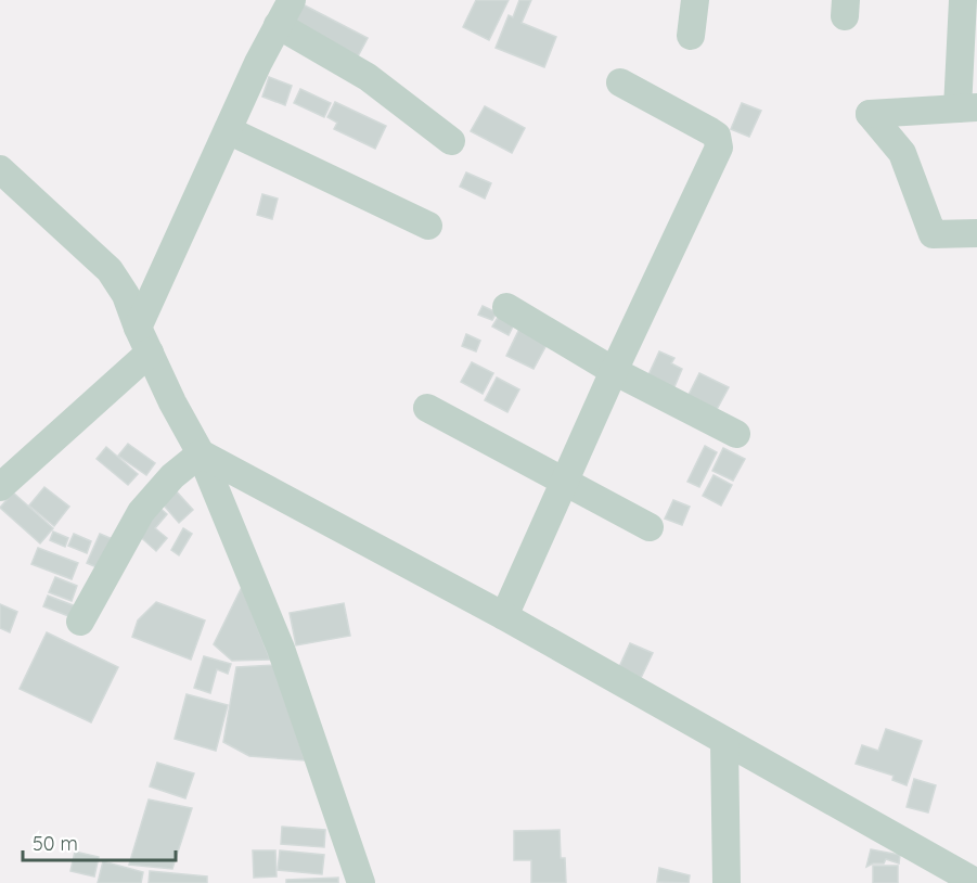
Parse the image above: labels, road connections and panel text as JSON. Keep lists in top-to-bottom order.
{
  "scale_bar": "50 m"
}
